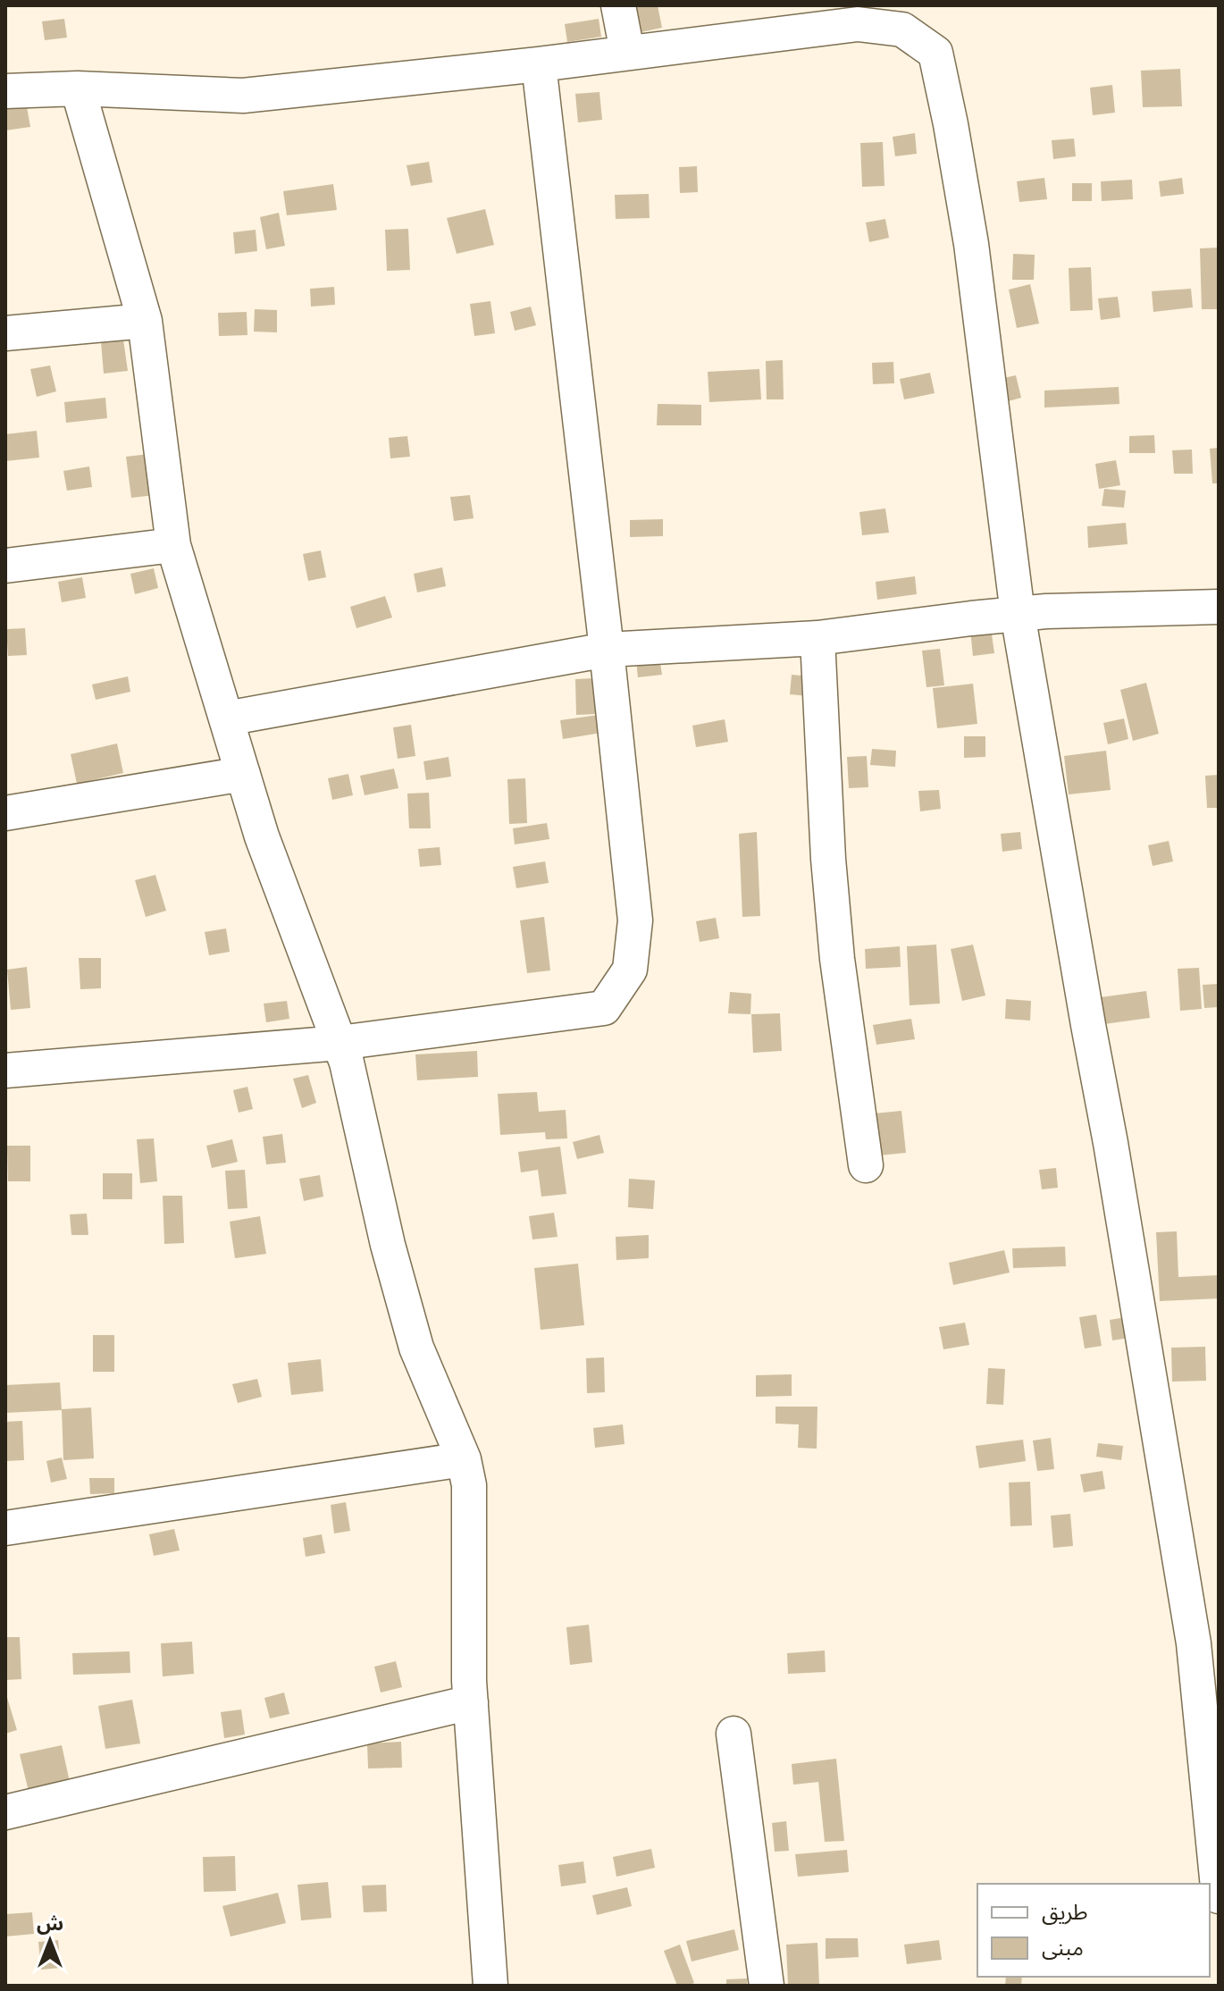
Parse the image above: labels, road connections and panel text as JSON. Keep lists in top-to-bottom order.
{
  "legend": ["طريق", "مبنى"],
  "north": "top"
}
